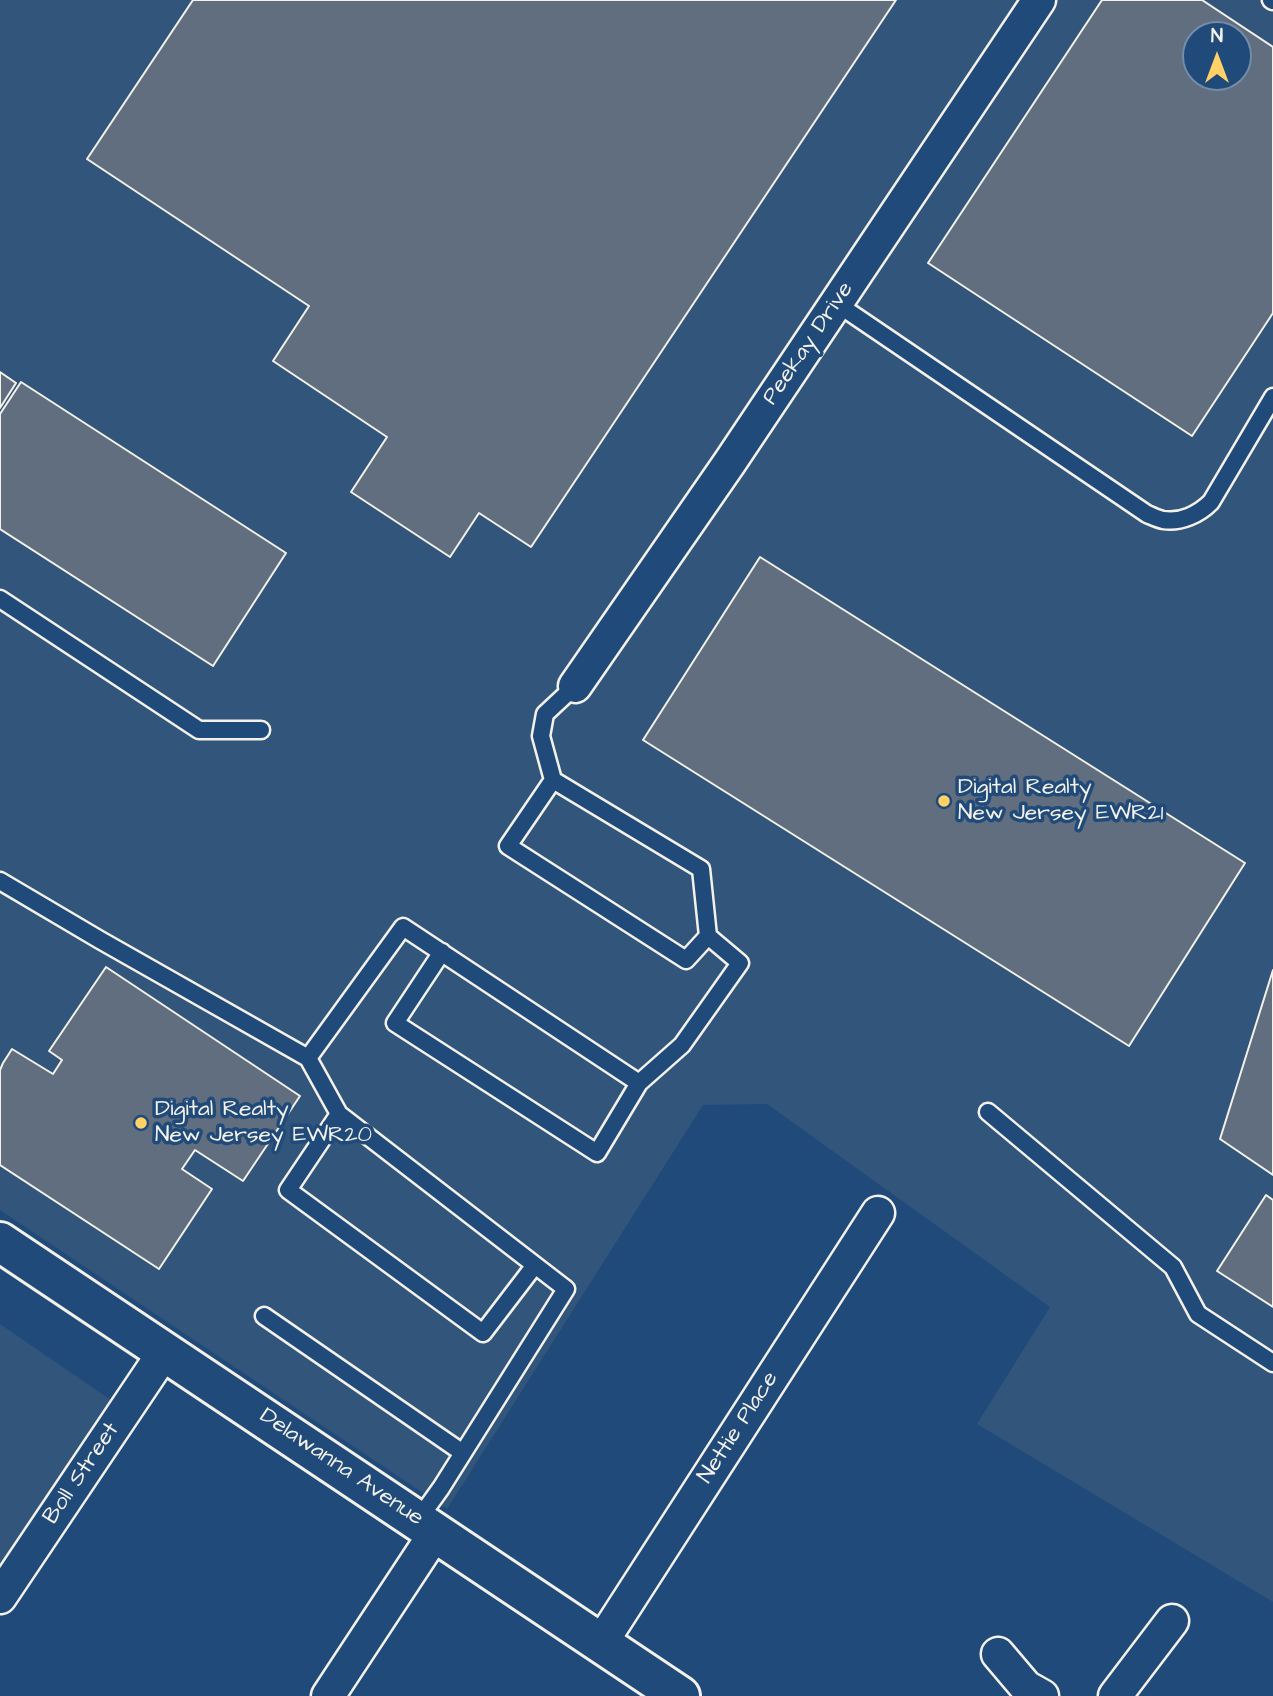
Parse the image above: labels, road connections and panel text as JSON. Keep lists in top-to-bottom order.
{
  "streets": {
    "street": [
      "Peekay Drive",
      "Nettie Place",
      "Delawanna Avenue",
      "Boll Street"
    ]
  },
  "crossings": [
    ["Nettie Place", "Delawanna Avenue"],
    ["Delawanna Avenue", "Boll Street"]
  ],
  "places": ["Digital Realty New Jersey EWR21", "Digital Realty New Jersey EWR20"],
  "north": "top"
}
